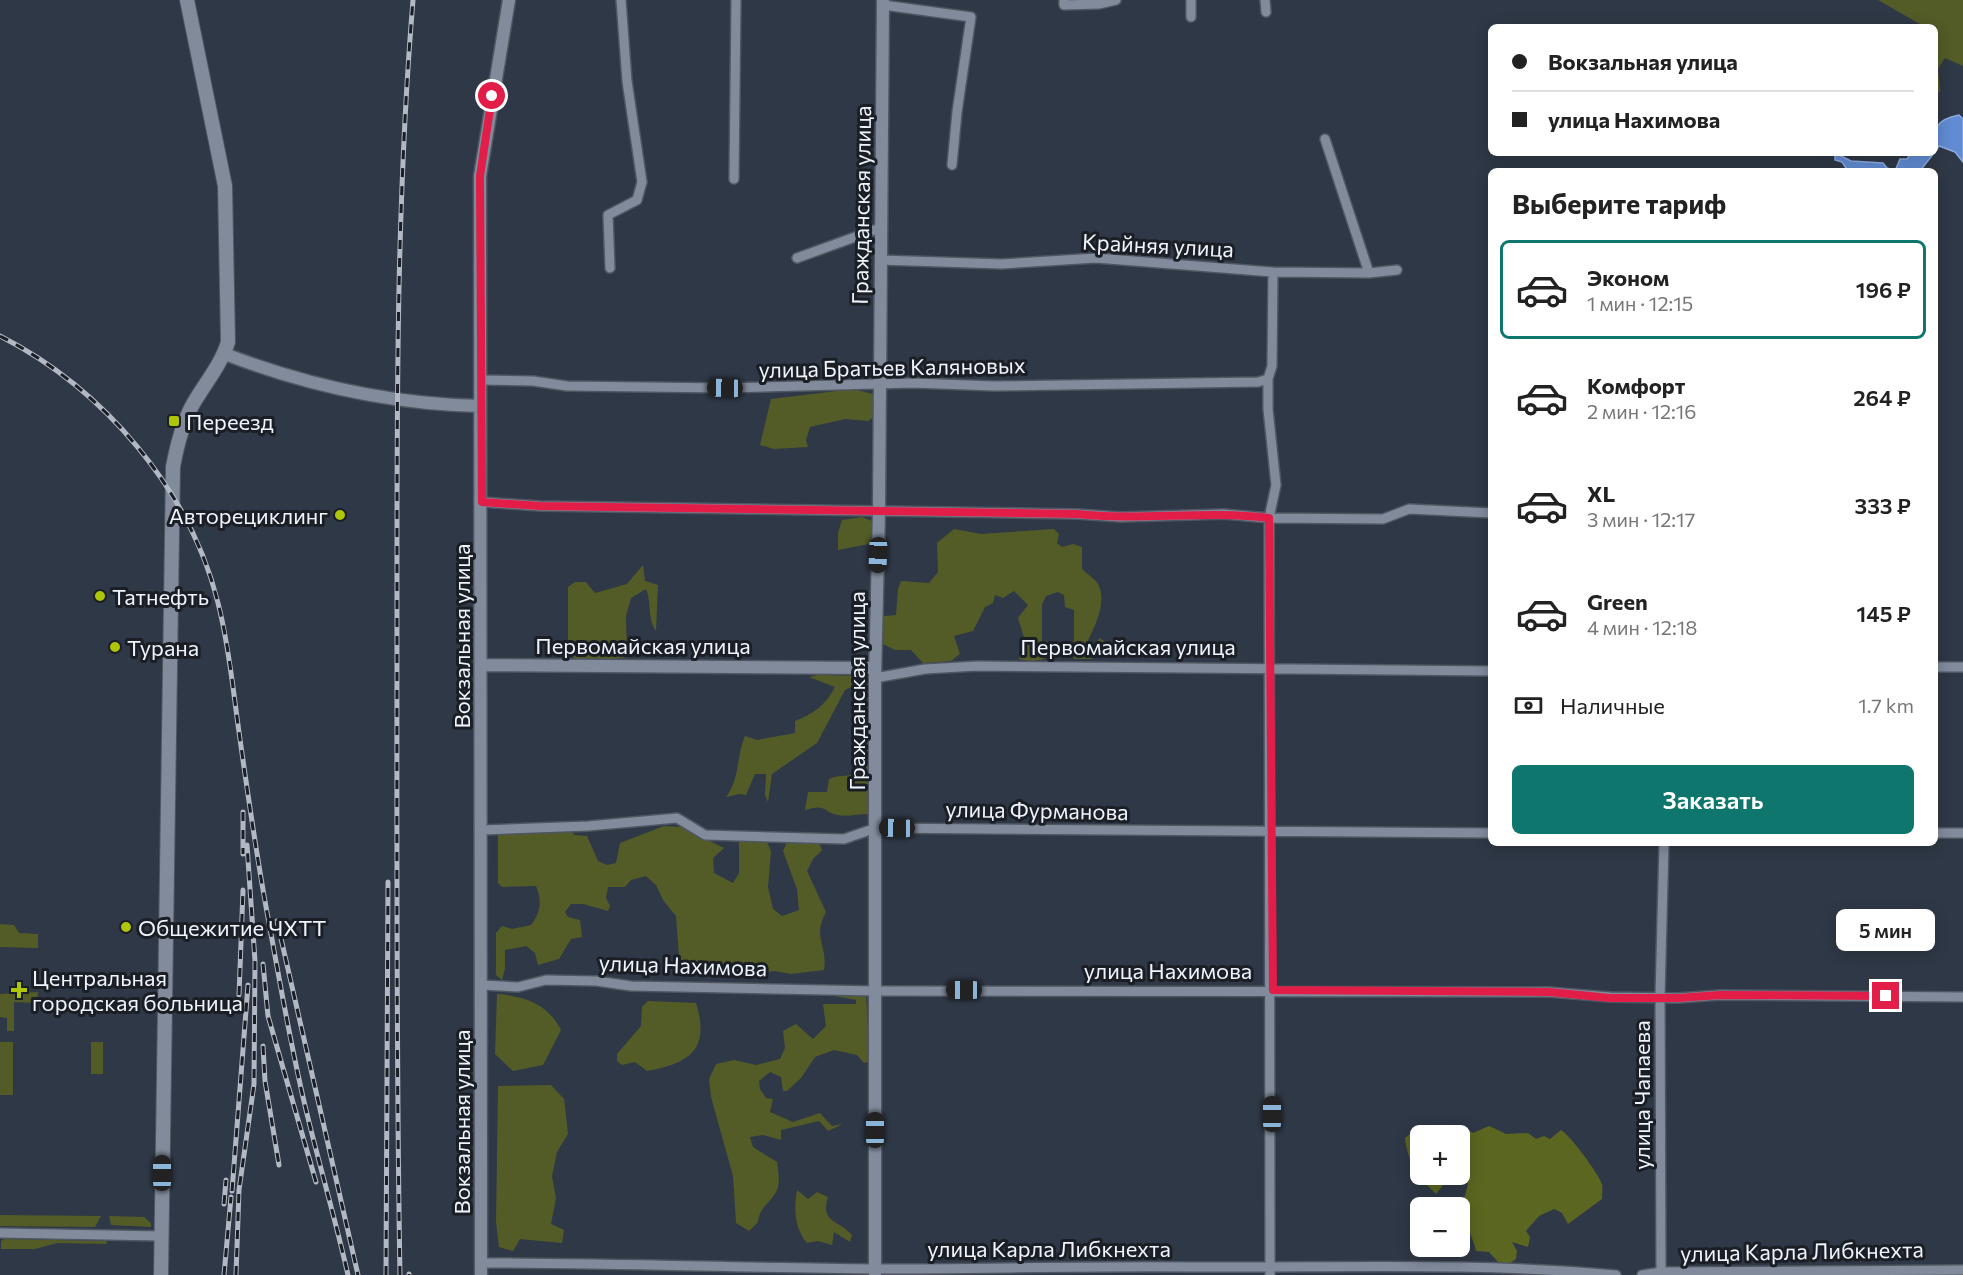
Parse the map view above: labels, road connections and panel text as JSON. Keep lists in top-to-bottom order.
{
  "streets": {
    "street": [
      "Гражданская улица",
      "Крайняя улица",
      "улица Братьев Каляновых",
      "Вокзальная улица",
      "Первомайская улица",
      "улица Фурманова",
      "улица Нахимова",
      "улица Чапаева",
      "улица Карла Либкнехта"
    ]
  },
  "crossings": [
    ["Гражданская улица", "Крайняя улица"],
    ["Гражданская улица", "улица Братьев Каляновых"],
    ["Гражданская улица", "Первомайская улица"],
    ["Гражданская улица", "улица Фурманова"],
    ["Гражданская улица", "улица Нахимова"],
    ["Гражданская улица", "улица Карла Либкнехта"],
    ["улица Братьев Каляновых", "Вокзальная улица"],
    ["Вокзальная улица", "Первомайская улица"],
    ["Вокзальная улица", "улица Фурманова"],
    ["Вокзальная улица", "улица Нахимова"],
    ["Вокзальная улица", "улица Карла Либкнехта"],
    ["улица Нахимова", "улица Чапаева"],
    ["улица Чапаева", "улица Карла Либкнехта"]
  ],
  "places": {
    "transit": ["Переезд"],
    "other": [
      "Авторециклинг",
      "Татнефть",
      "Турана",
      "Общежитие ЧХТТ"
    ],
    "health": ["Центральная городская больница"]
  },
  "page": {
    "banner": ["Вокзальная улица", "улица Нахимова"],
    "heading": "Выберите тариф",
    "list": [
      {
        "name": "Эконом",
        "note": "1 мин · 12:15",
        "value": "196 ₽"
      },
      {
        "name": "Комфорт",
        "note": "2 мин · 12:16",
        "value": "264 ₽"
      },
      {
        "name": "XL",
        "note": "3 мин · 12:17",
        "value": "333 ₽"
      },
      {
        "name": "Green",
        "note": "4 мин · 12:18",
        "value": "145 ₽"
      }
    ],
    "pay": ["Наличные", "1.7 km"],
    "buttons": "Заказать",
    "bubble": "5 мин",
    "map_buttons": ["+", "−"]
  }
}
